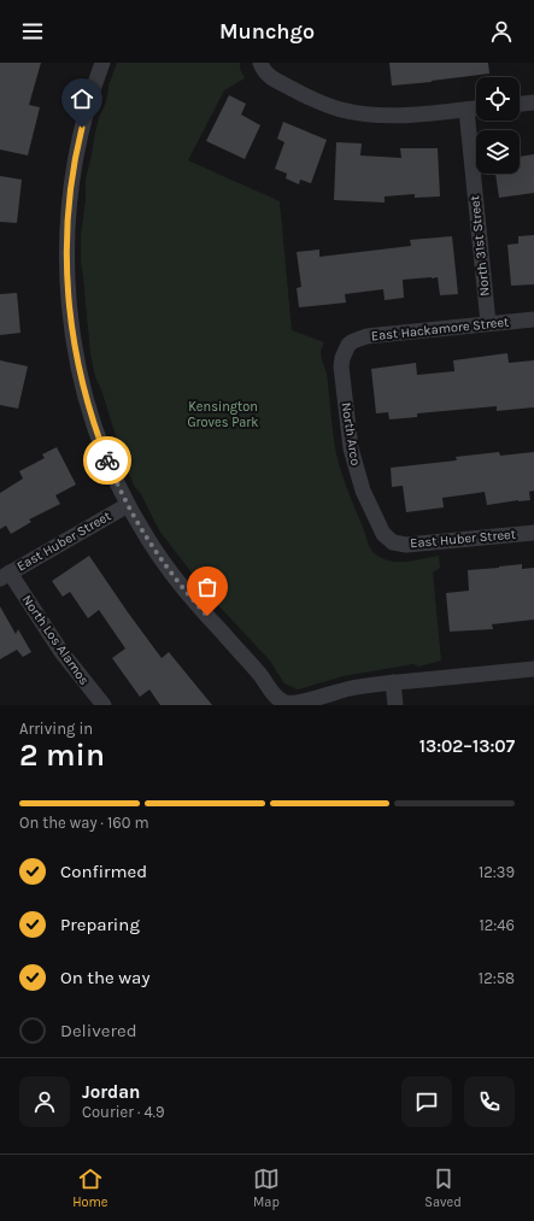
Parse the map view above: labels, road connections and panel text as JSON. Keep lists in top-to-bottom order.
{
  "streets": {
    "street": [
      "North 31st Street",
      "East Hackamore Street",
      "North Arco",
      "East Huber Street",
      "North Los Alamos"
    ]
  },
  "crossings": [
    ["North 31st Street", "East Hackamore Street"],
    ["East Hackamore Street", "North Arco"],
    ["North Arco", "East Huber Street"],
    ["East Huber Street", "North Los Alamos"]
  ],
  "parks": ["Kensington Groves Park"],
  "page": {
    "header": "Munchgo",
    "heading": ["2 min", "Arriving in", "13:02–13:07"],
    "panel": ["Jordan", "Courier · 4.9"],
    "bar": "On the way · 160 m",
    "list": [
      ["Confirmed", "12:39"],
      ["Preparing", "12:46"],
      ["On the way", "12:58"],
      "Delivered"
    ],
    "tabs": ["Home", "Map", "Saved"]
  }
}
